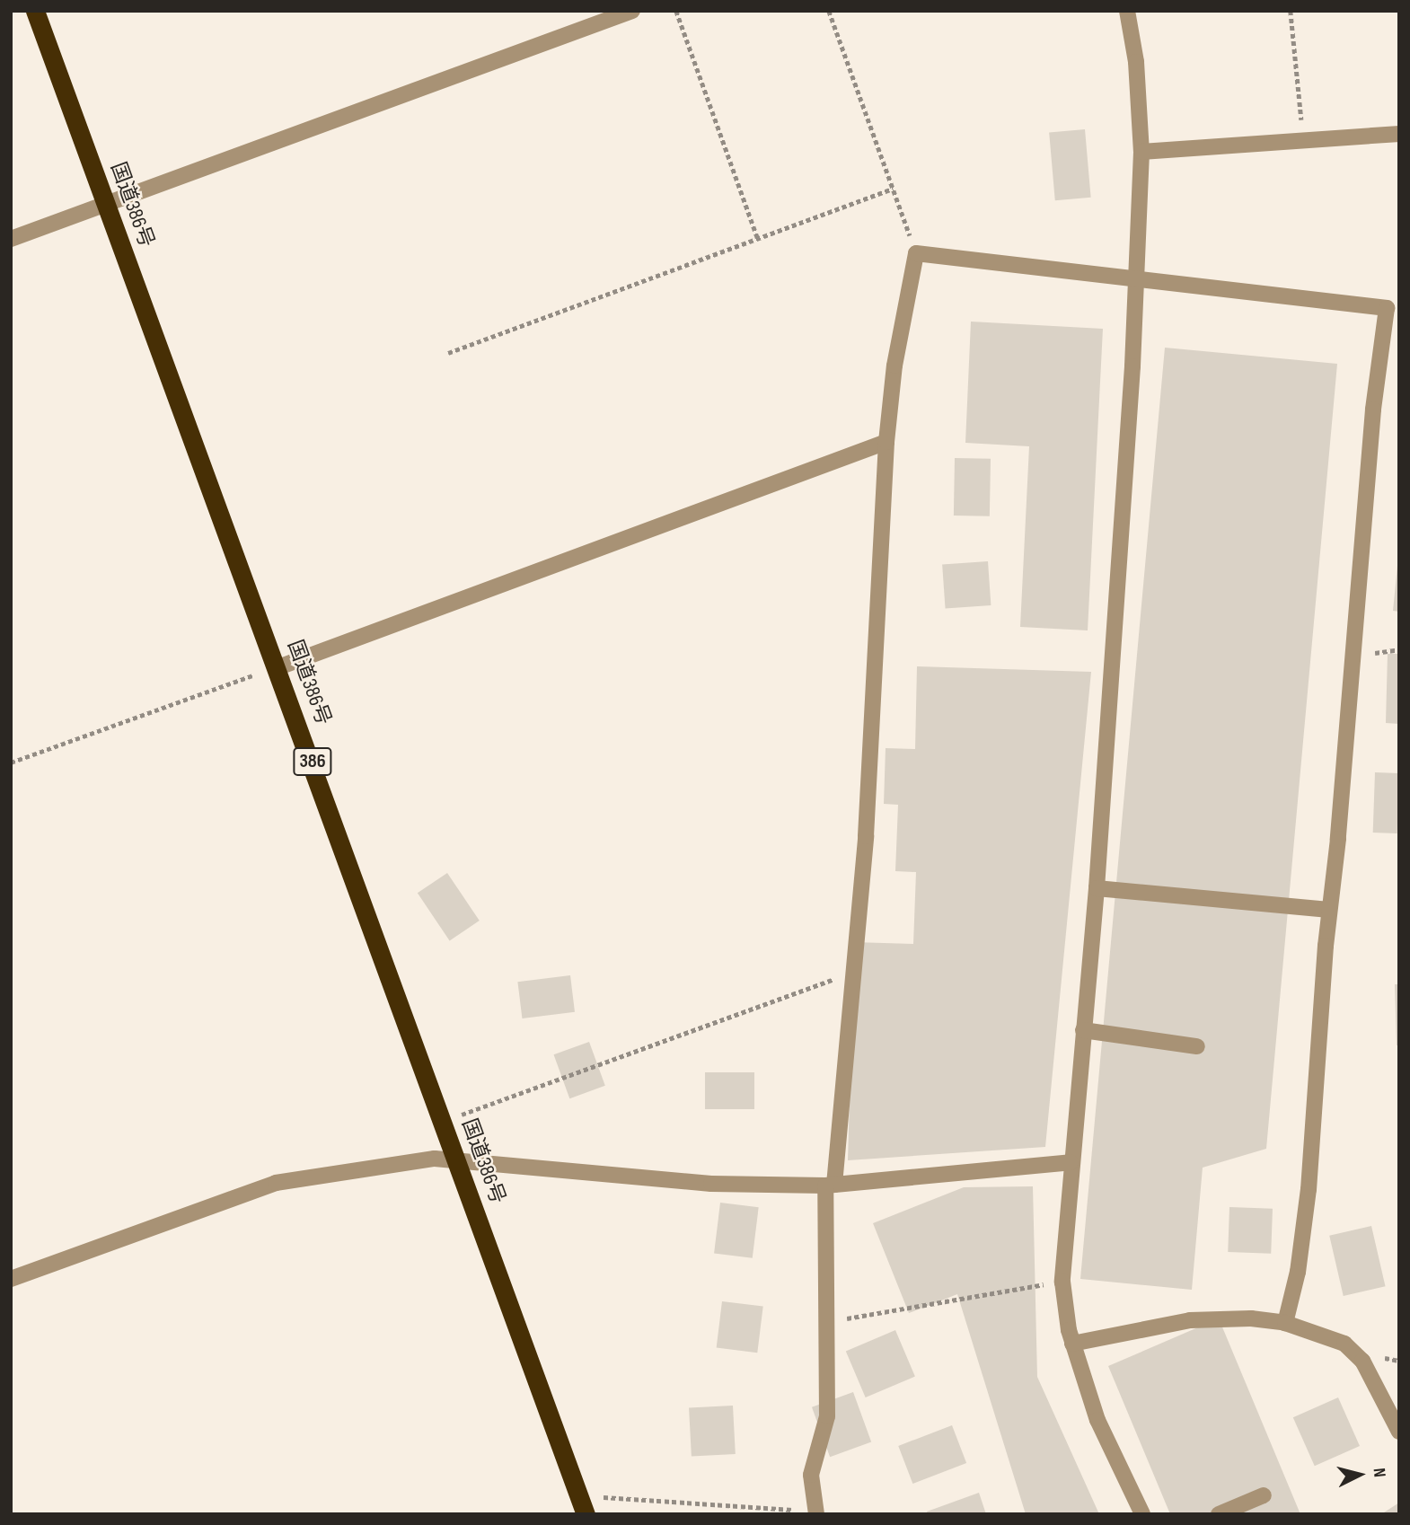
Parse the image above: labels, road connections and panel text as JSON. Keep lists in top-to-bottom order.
{
  "streets": {
    "highway": ["国道386号", "386"]
  },
  "north": "right"
}
